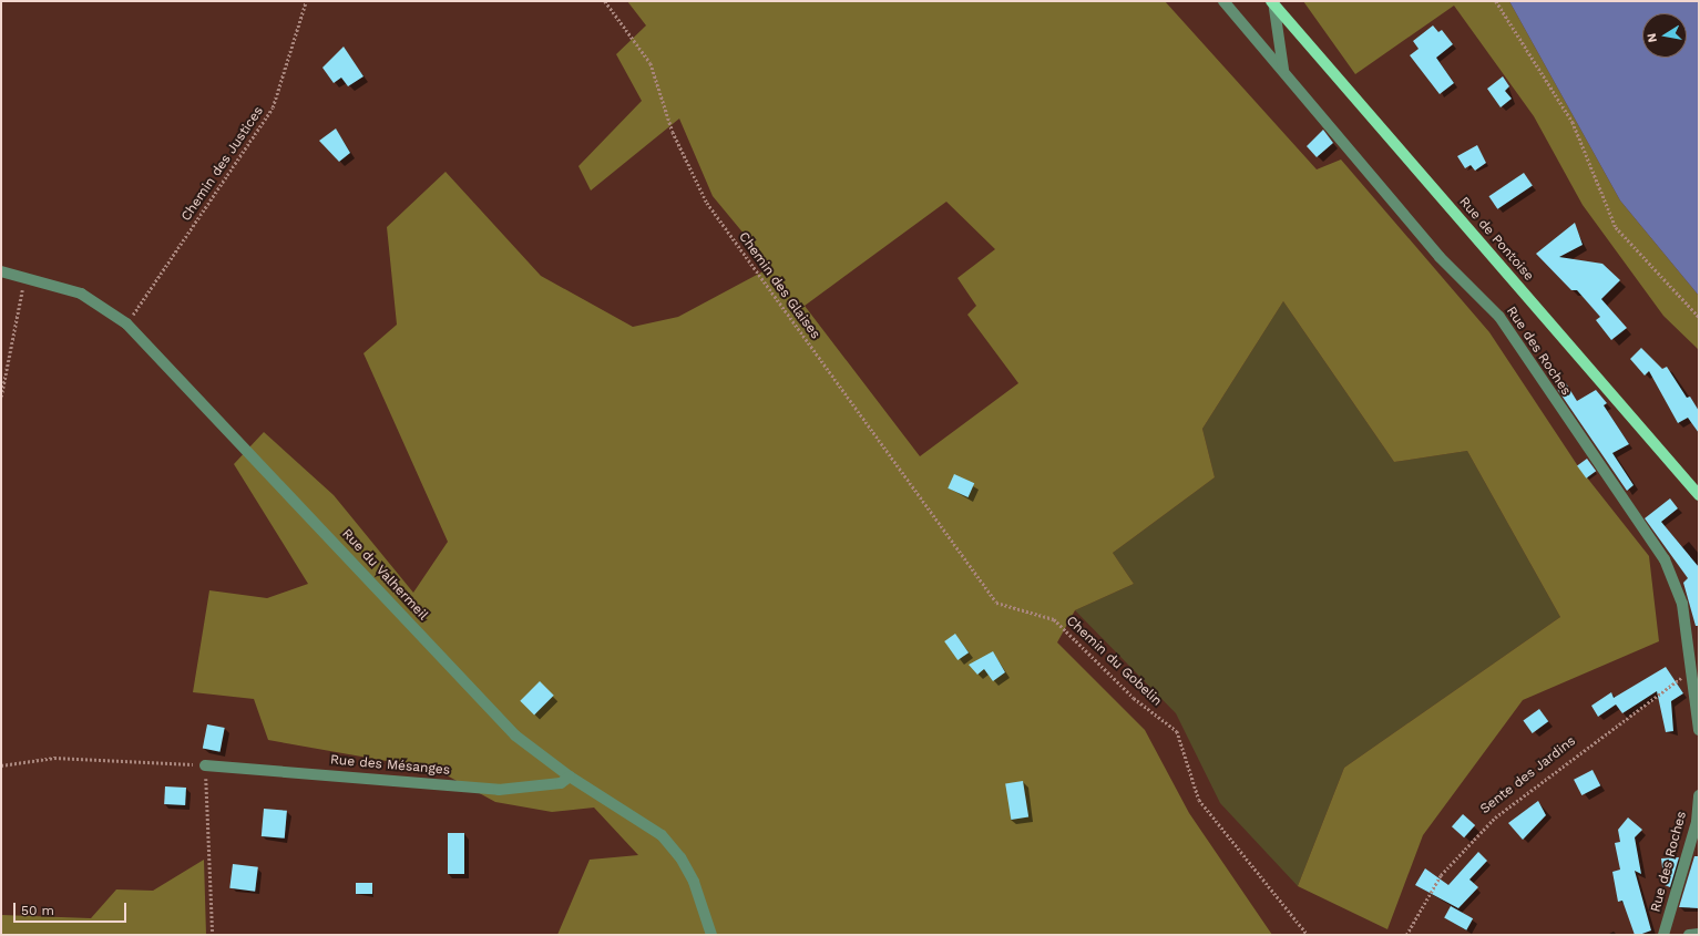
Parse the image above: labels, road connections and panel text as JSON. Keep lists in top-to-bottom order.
{
  "streets": {
    "main road": ["Rue de Pontoise"],
    "street": ["Rue des Roches", "Rue du Valhermeil", "Rue des Mésanges"],
    "path": [
      "Chemin des Justices",
      "Chemin des Glaises",
      "Chemin du Gobelin",
      "Sente des Jardins"
    ]
  },
  "crossings": [
    ["Chemin des Justices", "Rue du Valhermeil"],
    ["Chemin des Glaises", "Chemin du Gobelin"],
    ["Rue des Roches", "Sente des Jardins"],
    ["Rue du Valhermeil", "Rue des Mésanges"]
  ],
  "scale_bar": "50 m",
  "north": "left"
}
